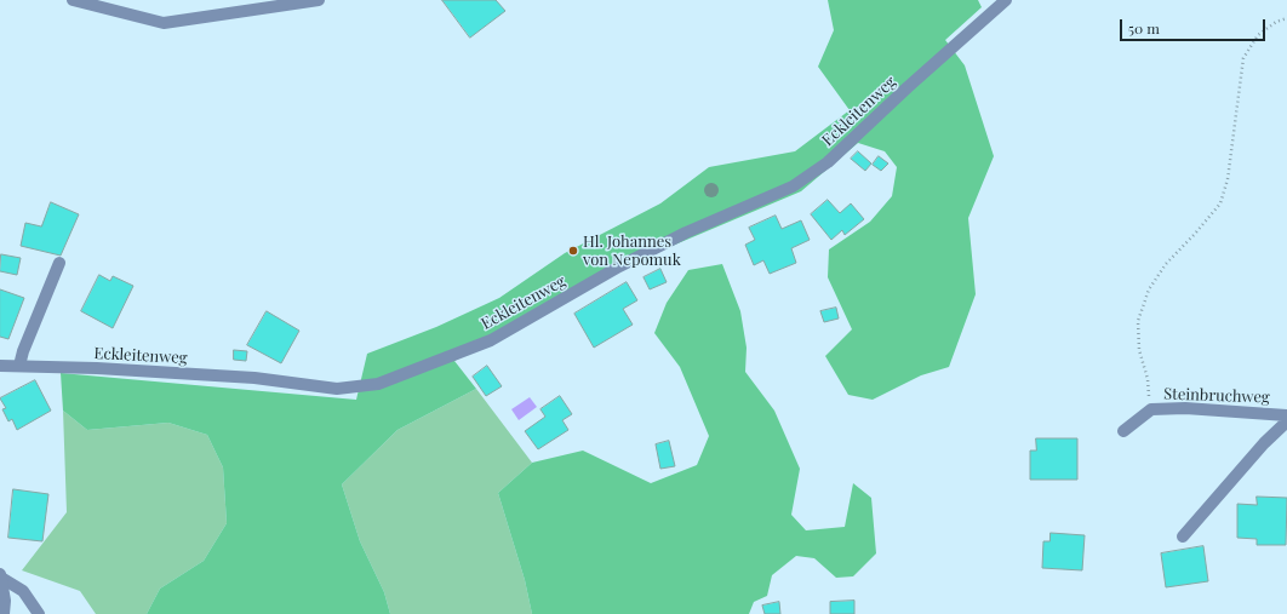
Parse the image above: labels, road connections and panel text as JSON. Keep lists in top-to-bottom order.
{
  "streets": {
    "street": ["Eckleitenweg", "Steinbruchweg"]
  },
  "places": ["Hl. Johannes von Nepomuk"],
  "scale_bar": "50 m"
}
